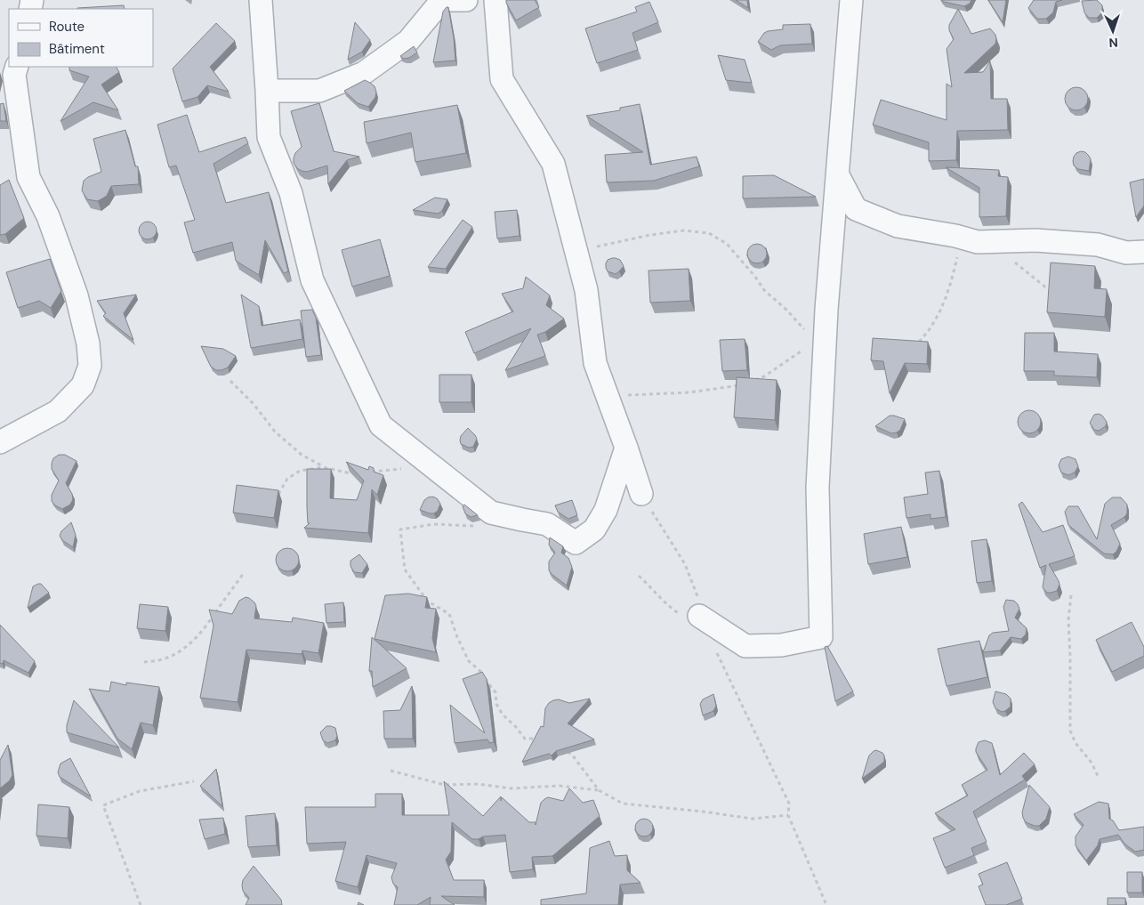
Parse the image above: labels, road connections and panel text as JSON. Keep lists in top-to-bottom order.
{
  "legend": ["Route", "Bâtiment"],
  "north": "bottom"
}
